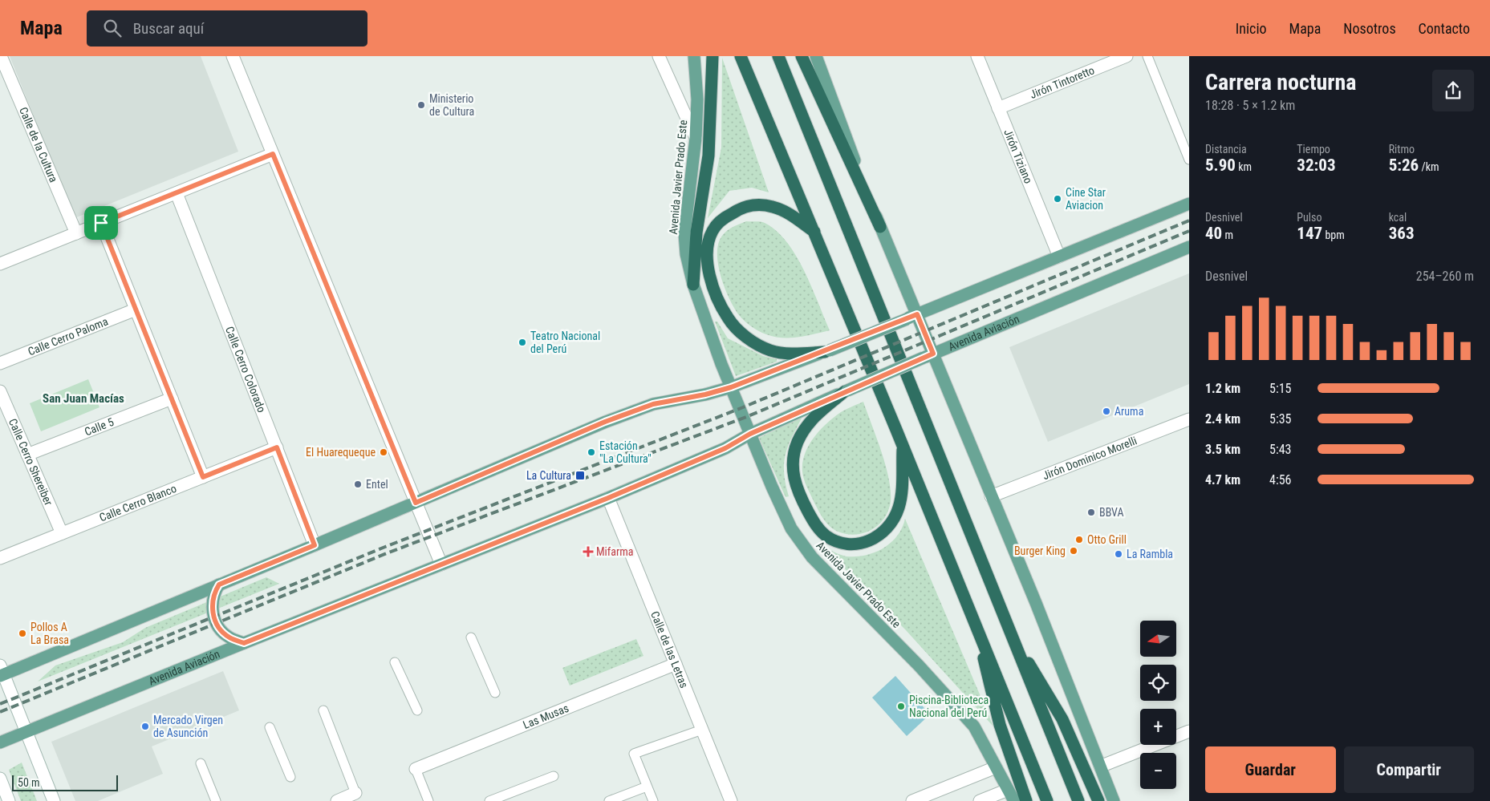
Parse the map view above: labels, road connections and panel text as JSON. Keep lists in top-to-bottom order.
{
  "streets": {
    "main road": ["Avenida Javier Prado Este", "Avenida Aviación"],
    "street": [
      "Jirón Tintoretto",
      "Calle de la Cultura",
      "Jirón Tiziano",
      "Calle Cerro Paloma",
      "Calle Cerro Colorado",
      "Calle 5",
      "Jirón Dominico Morelli",
      "Calle Cerro Shereiber",
      "Calle Cerro Blanco",
      "Calle de las Letras",
      "Las Musas"
    ]
  },
  "crossings": [
    ["Jirón Tintoretto", "Jirón Tiziano"],
    ["Avenida Javier Prado Este", "Avenida Aviación"],
    ["Avenida Aviación", "Calle de las Letras"],
    ["Calle Cerro Colorado", "Calle Cerro Blanco"],
    ["Calle 5", "Calle Cerro Shereiber"],
    ["Calle Cerro Shereiber", "Calle Cerro Blanco"],
    ["Calle de las Letras", "Las Musas"]
  ],
  "districts": ["San Juan Macías"],
  "places": {
    "other": [
      "Ministerio de Cultura",
      "Cine Star Aviacion",
      "Teatro Nacional del Perú",
      "Aruma",
      "El Huarequeque",
      "Estación \"La Cultura\"",
      "Entel",
      "BBVA",
      "Otto Grill",
      "Burger King",
      "La Rambla",
      "Pollos A La Brasa",
      "Piscina-Biblioteca Nacional del Perú",
      "Mercado Virgen de Asunción"
    ],
    "transit": ["La Cultura"],
    "health": ["Mifarma"]
  },
  "scale_bar": "50 m",
  "north": "left",
  "page": {
    "header": "Mapa",
    "search": "Buscar aquí",
    "nav": [
      "Inicio",
      "Mapa",
      "Nosotros",
      "Contacto"
    ],
    "heading": ["Carrera nocturna", "18:28 · 5 × 1.2 km"],
    "stats": [
      ["Distancia", "5.90 km"],
      ["Tiempo", "32:03"],
      ["Ritmo", "5:26 /km"],
      ["Desnivel", "40 m"],
      ["Pulso", "147 bpm"],
      ["kcal", "363"]
    ],
    "chart": ["Desnivel", "254–260 m"],
    "list": [
      {
        "name": "1.2 km",
        "note": "5:15"
      },
      {
        "name": "2.4 km",
        "note": "5:35"
      },
      {
        "name": "3.5 km",
        "note": "5:43"
      },
      {
        "name": "4.7 km",
        "note": "4:56"
      }
    ],
    "map_buttons": ["+", "−"],
    "buttons": ["Guardar", "Compartir"],
    "scale": "50 m"
  }
}
